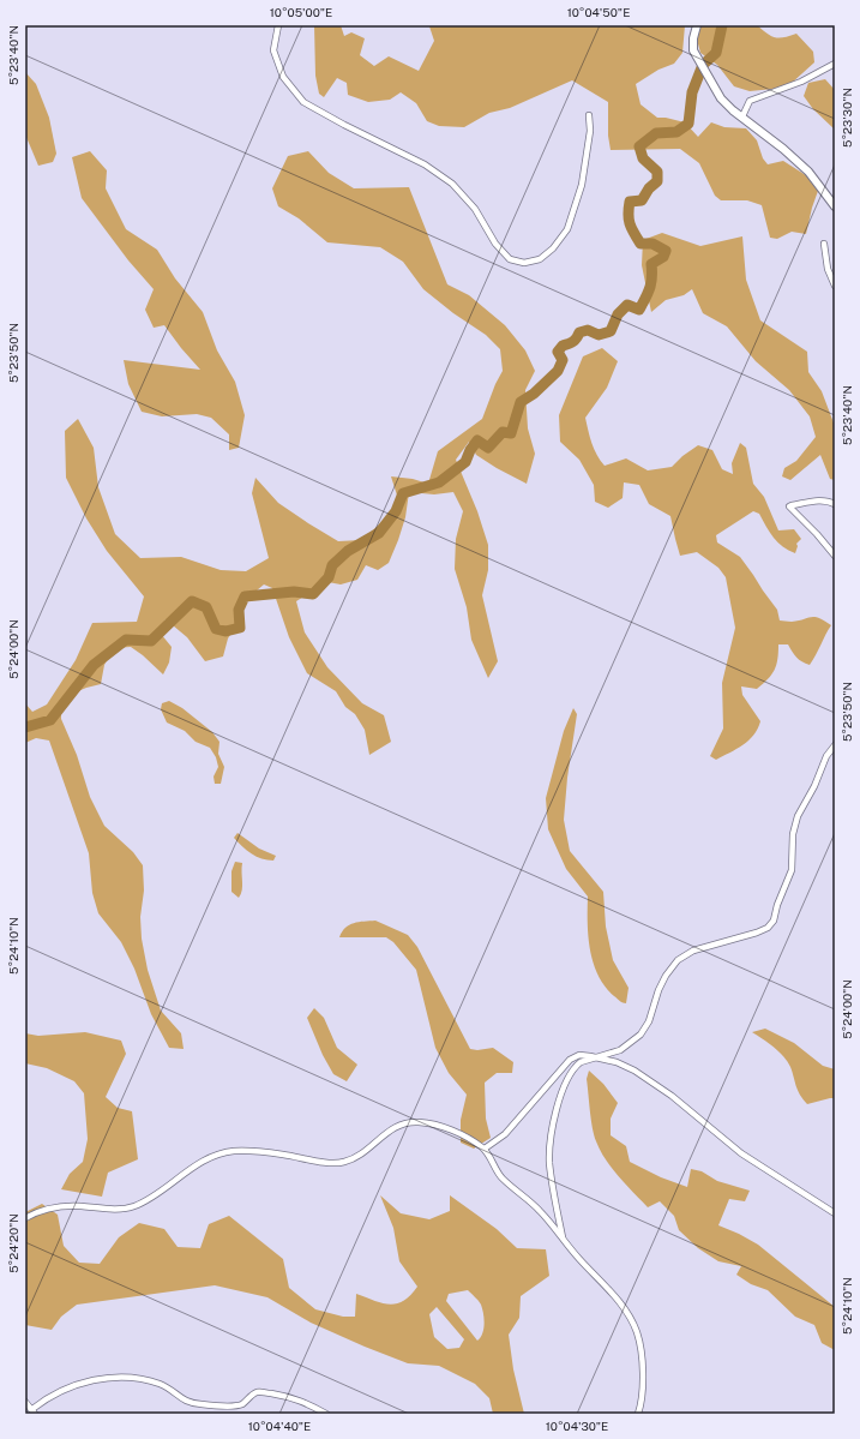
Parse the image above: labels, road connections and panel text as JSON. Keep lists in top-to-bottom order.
{
  "coordinates": [
    "10°05'00\"E",
    "10°04'50\"E",
    "5°23'40\"N",
    "5°23'30\"N",
    "5°23'50\"N",
    "5°24'00\"N",
    "5°24'10\"N",
    "5°24'20\"N",
    "10°04'40\"E",
    "10°04'30\"E"
  ]
}
